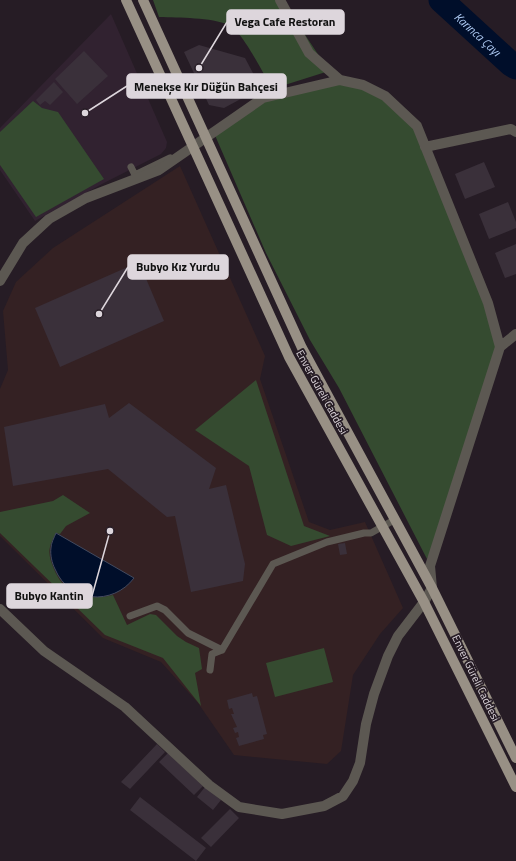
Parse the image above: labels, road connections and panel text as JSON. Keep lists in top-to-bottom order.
{
  "streets": {
    "main road": ["Enver Güreli Caddesi"]
  },
  "water": ["Karınca Çayı"],
  "places": [
    "Vega Cafe Restoran",
    "Menekşe Kır Düğün Bahçesi",
    "Bubyo Kız Yurdu",
    "Bubyo Kantin"
  ]
}
